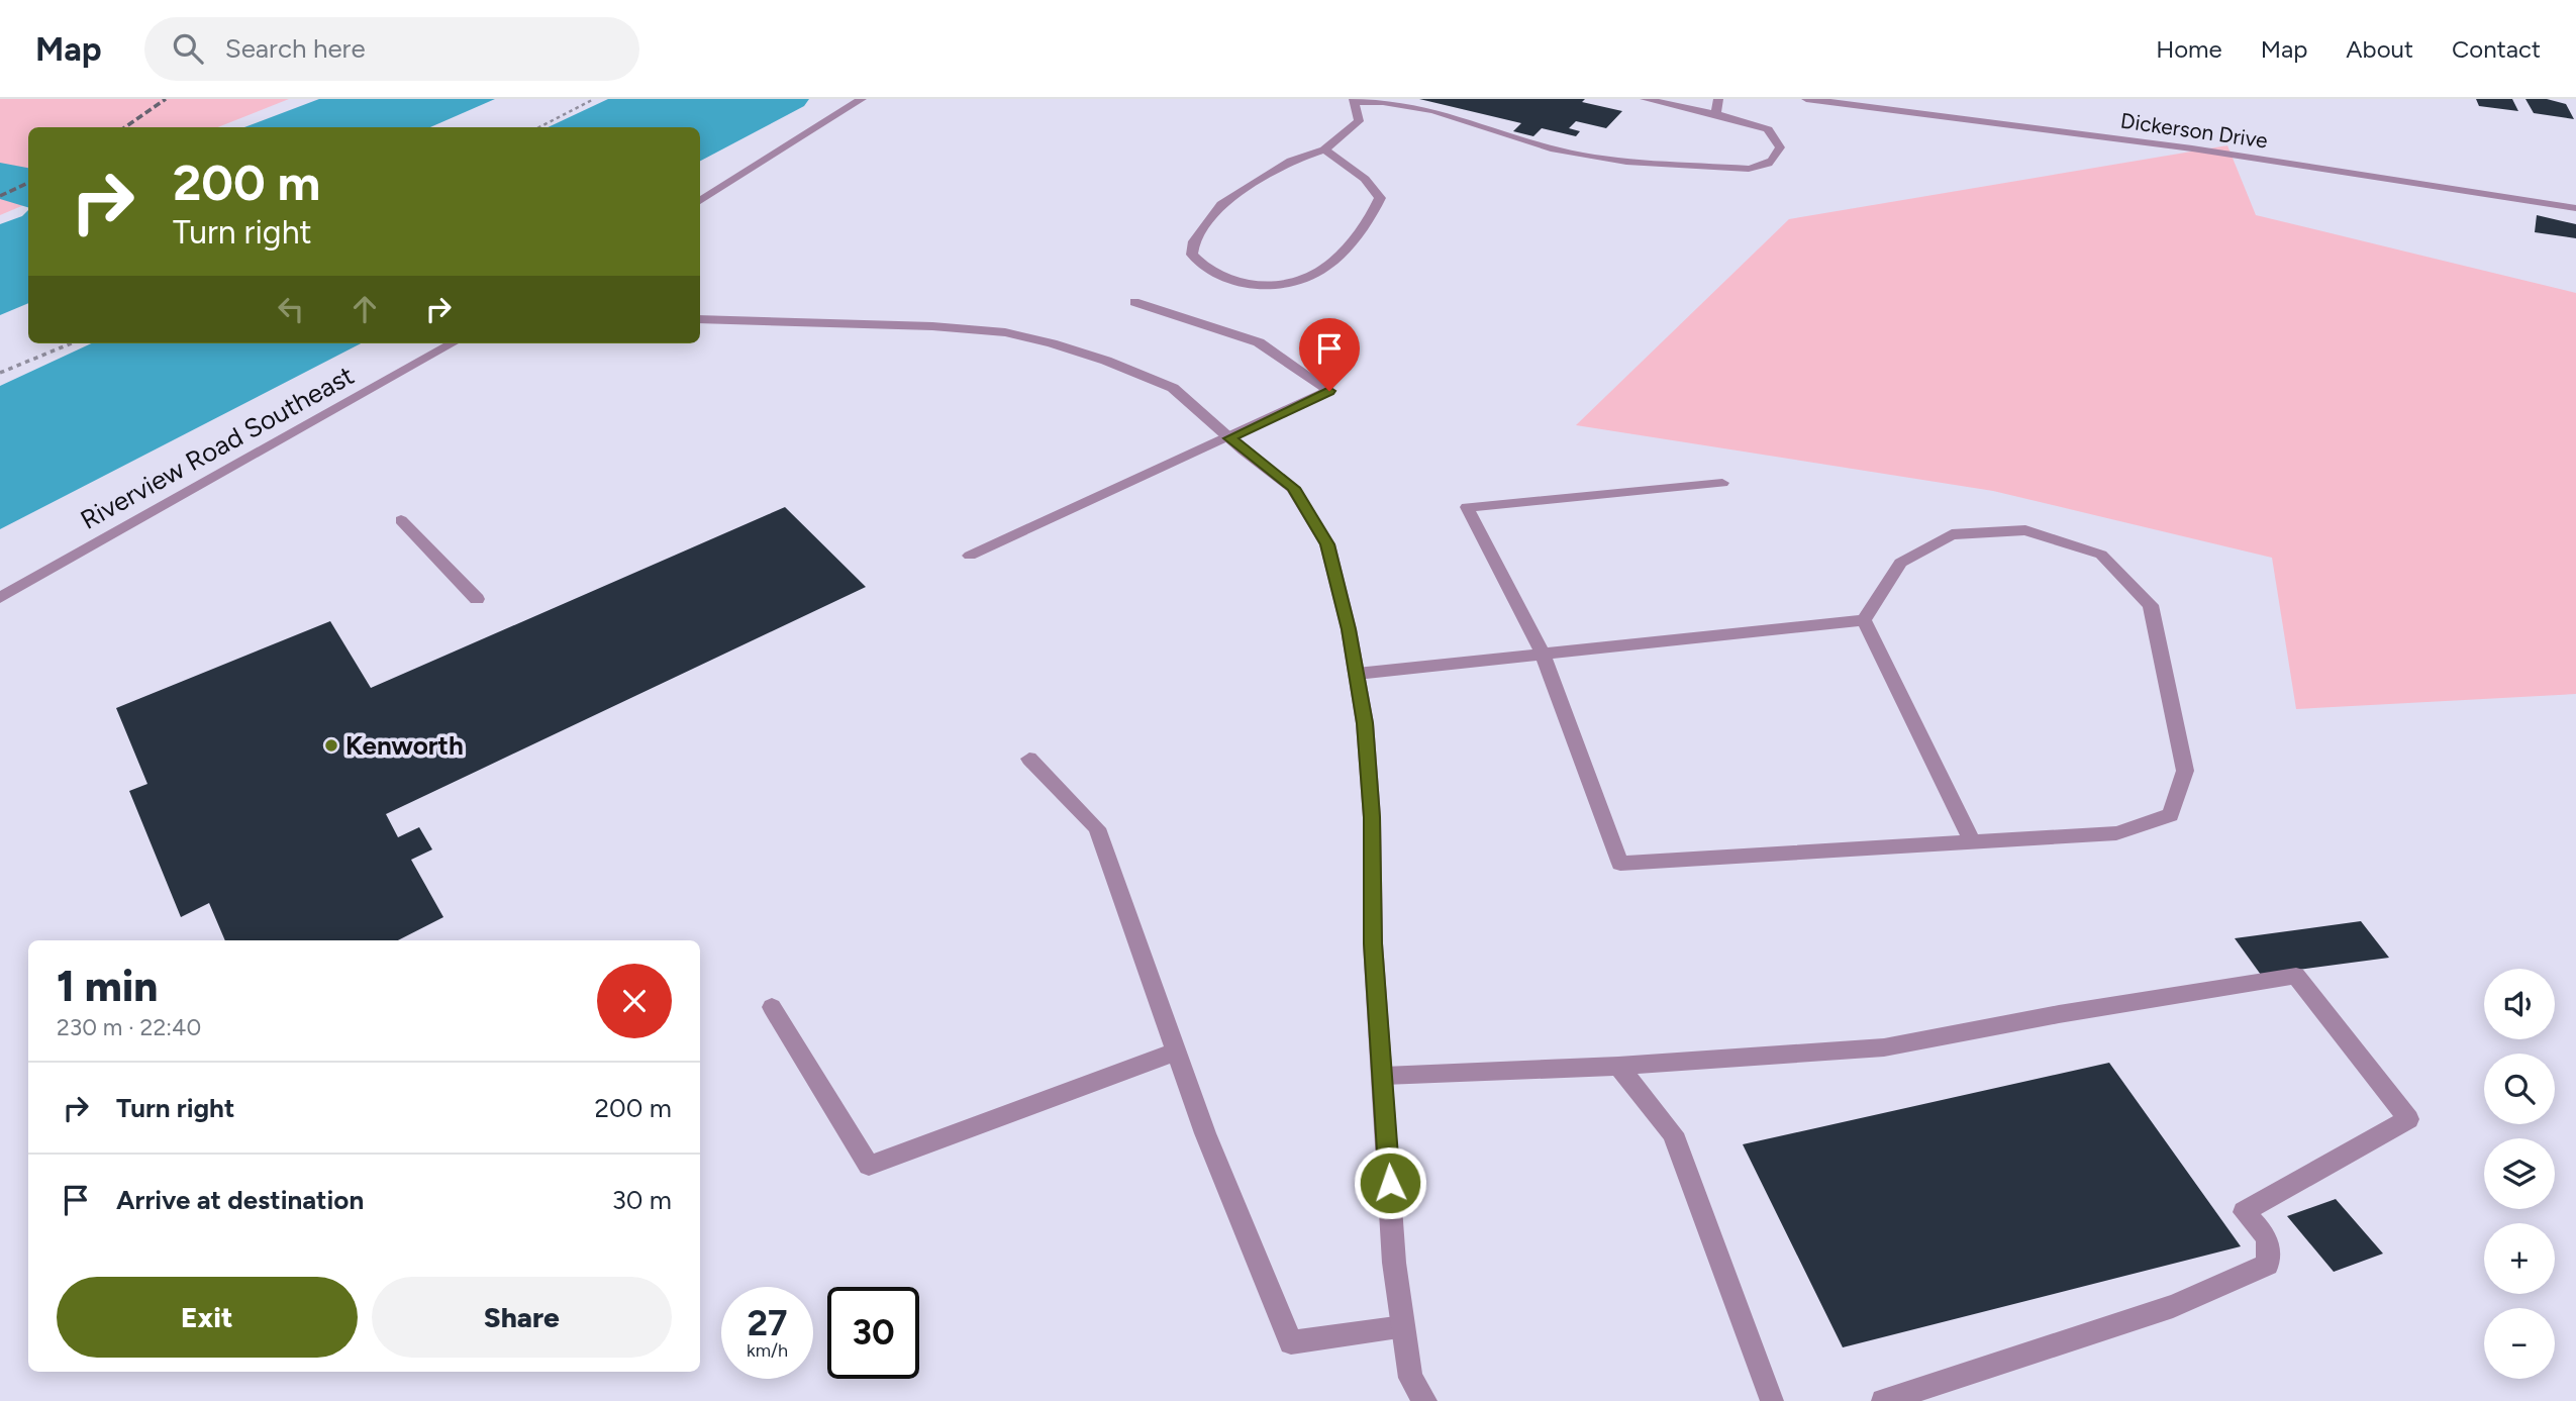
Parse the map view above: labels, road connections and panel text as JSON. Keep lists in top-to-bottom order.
{
  "streets": {
    "street": ["Dickerson Drive", "Riverview Road Southeast"]
  },
  "places": ["Kenworth"],
  "page": {
    "header": "Map",
    "search": "Search here",
    "nav": [
      "Home",
      "Map",
      "About",
      "Contact"
    ],
    "turn": ["200 m", "Turn right"],
    "heading": ["1 min", "230 m · 22:40"],
    "map_buttons": ["+", "−"],
    "list": [
      {
        "name": "Turn right",
        "value": "200 m"
      },
      {
        "name": "Arrive at destination",
        "value": "30 m"
      }
    ],
    "buttons": ["Exit", "Share"],
    "speed": "27 km/h",
    "limit": "30"
  }
}
